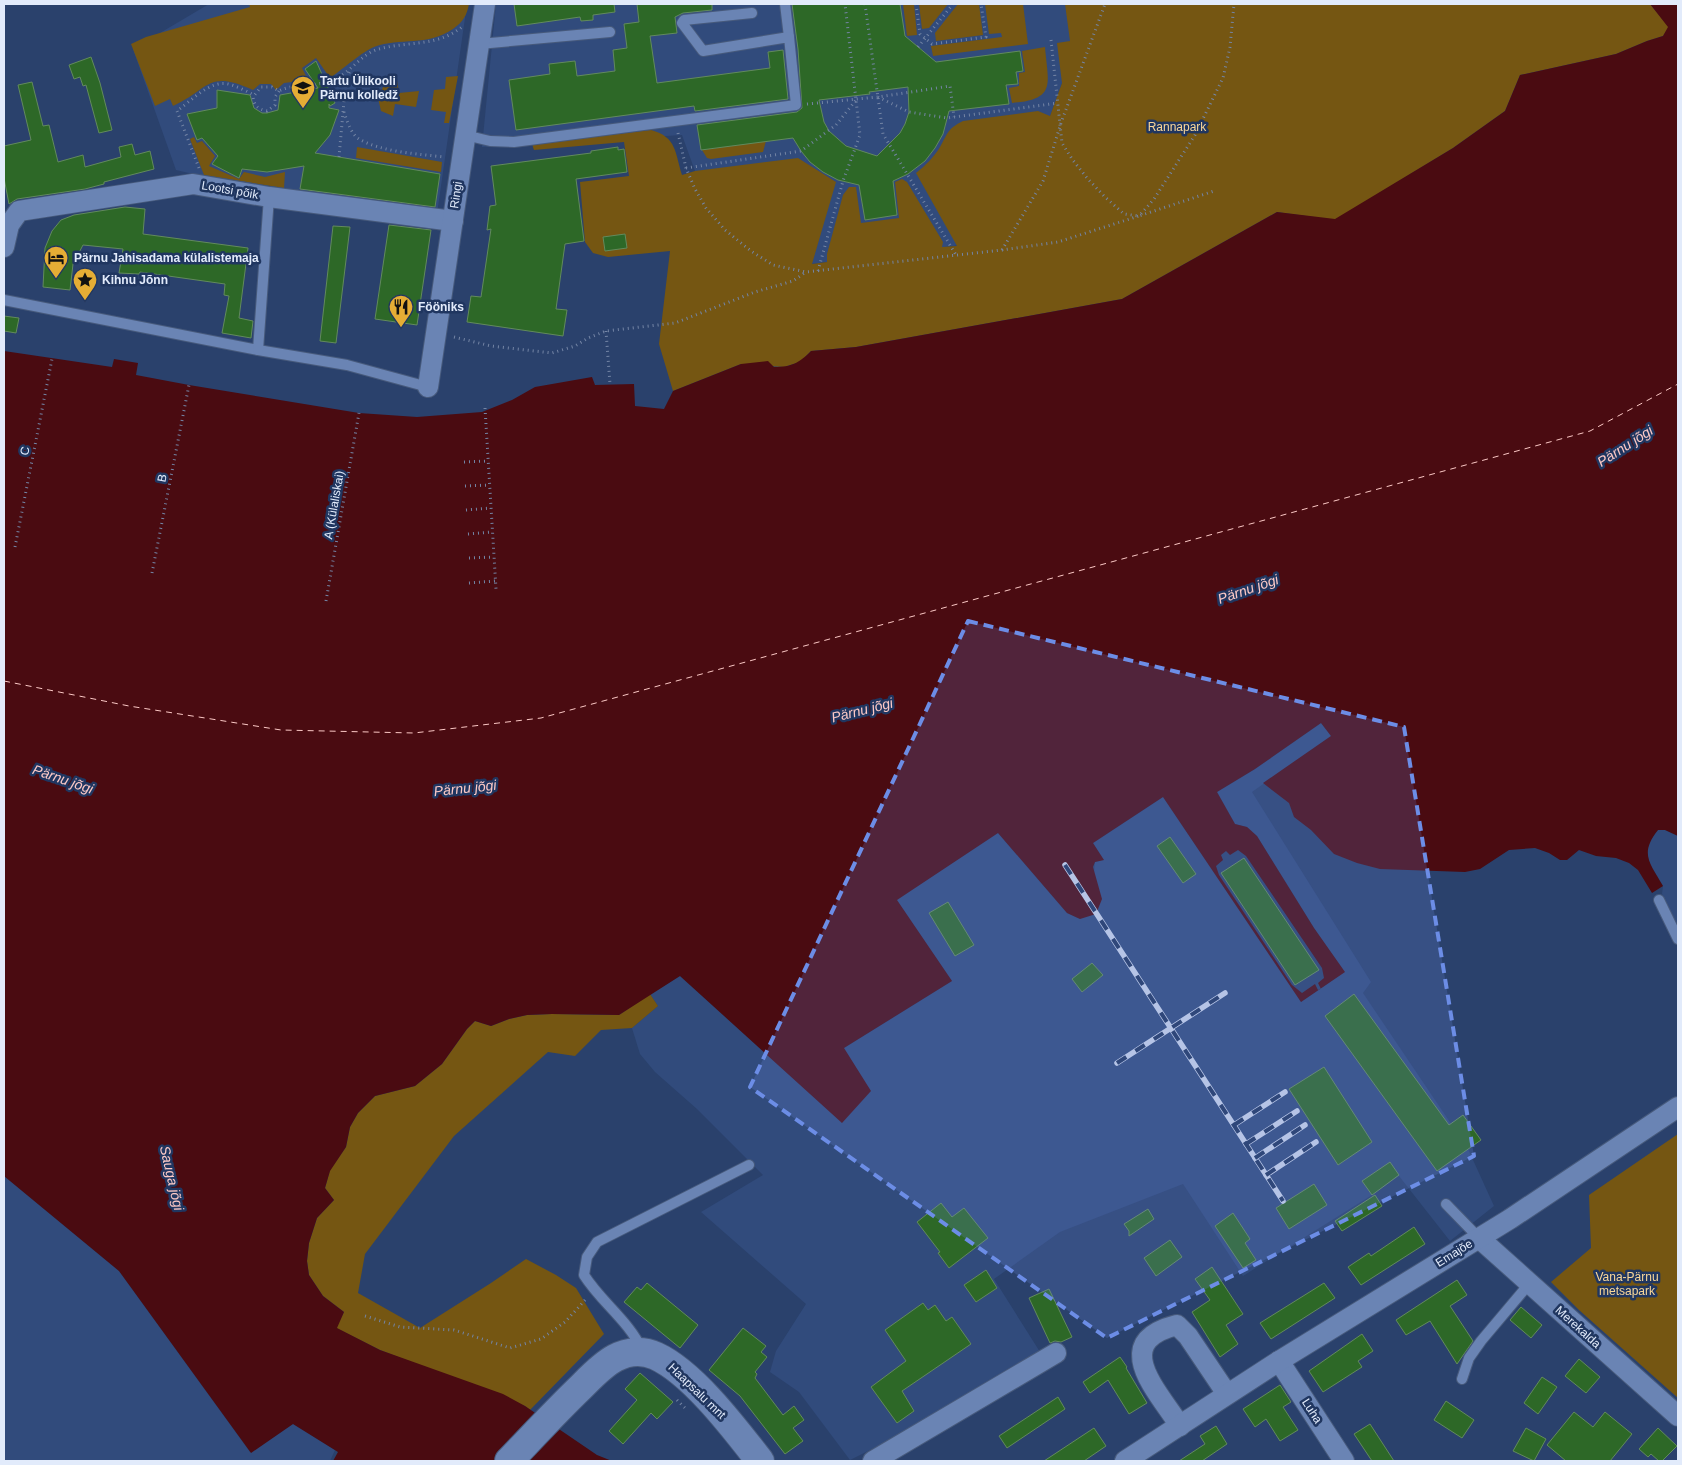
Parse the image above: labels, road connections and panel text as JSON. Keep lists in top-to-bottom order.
{
  "streets": {
    "main road": ["Haapsalu mnt"],
    "street": [
      "Lootsi põik",
      "Ringi",
      "Emajõe",
      "Merekalda",
      "Luha"
    ],
    "path": ["C", "B", "A (Külaliskai)"]
  },
  "crossings": [
    ["Lootsi põik", "Ringi"],
    ["Emajõe", "Merekalda"],
    ["Emajõe", "Luha"]
  ],
  "water": ["Pärnu jõgi", "Sauga jõgi"],
  "parks": ["Rannapark", "Vana-Pärnu metsapark"],
  "places": {
    "school or university": ["Tartu Ülikooli Pärnu kolledž"],
    "hotel": ["Pärnu Jahisadama külalistemaja"],
    "place": ["Kihnu Jõnn"],
    "restaurant": ["Fööniks"]
  }
}
